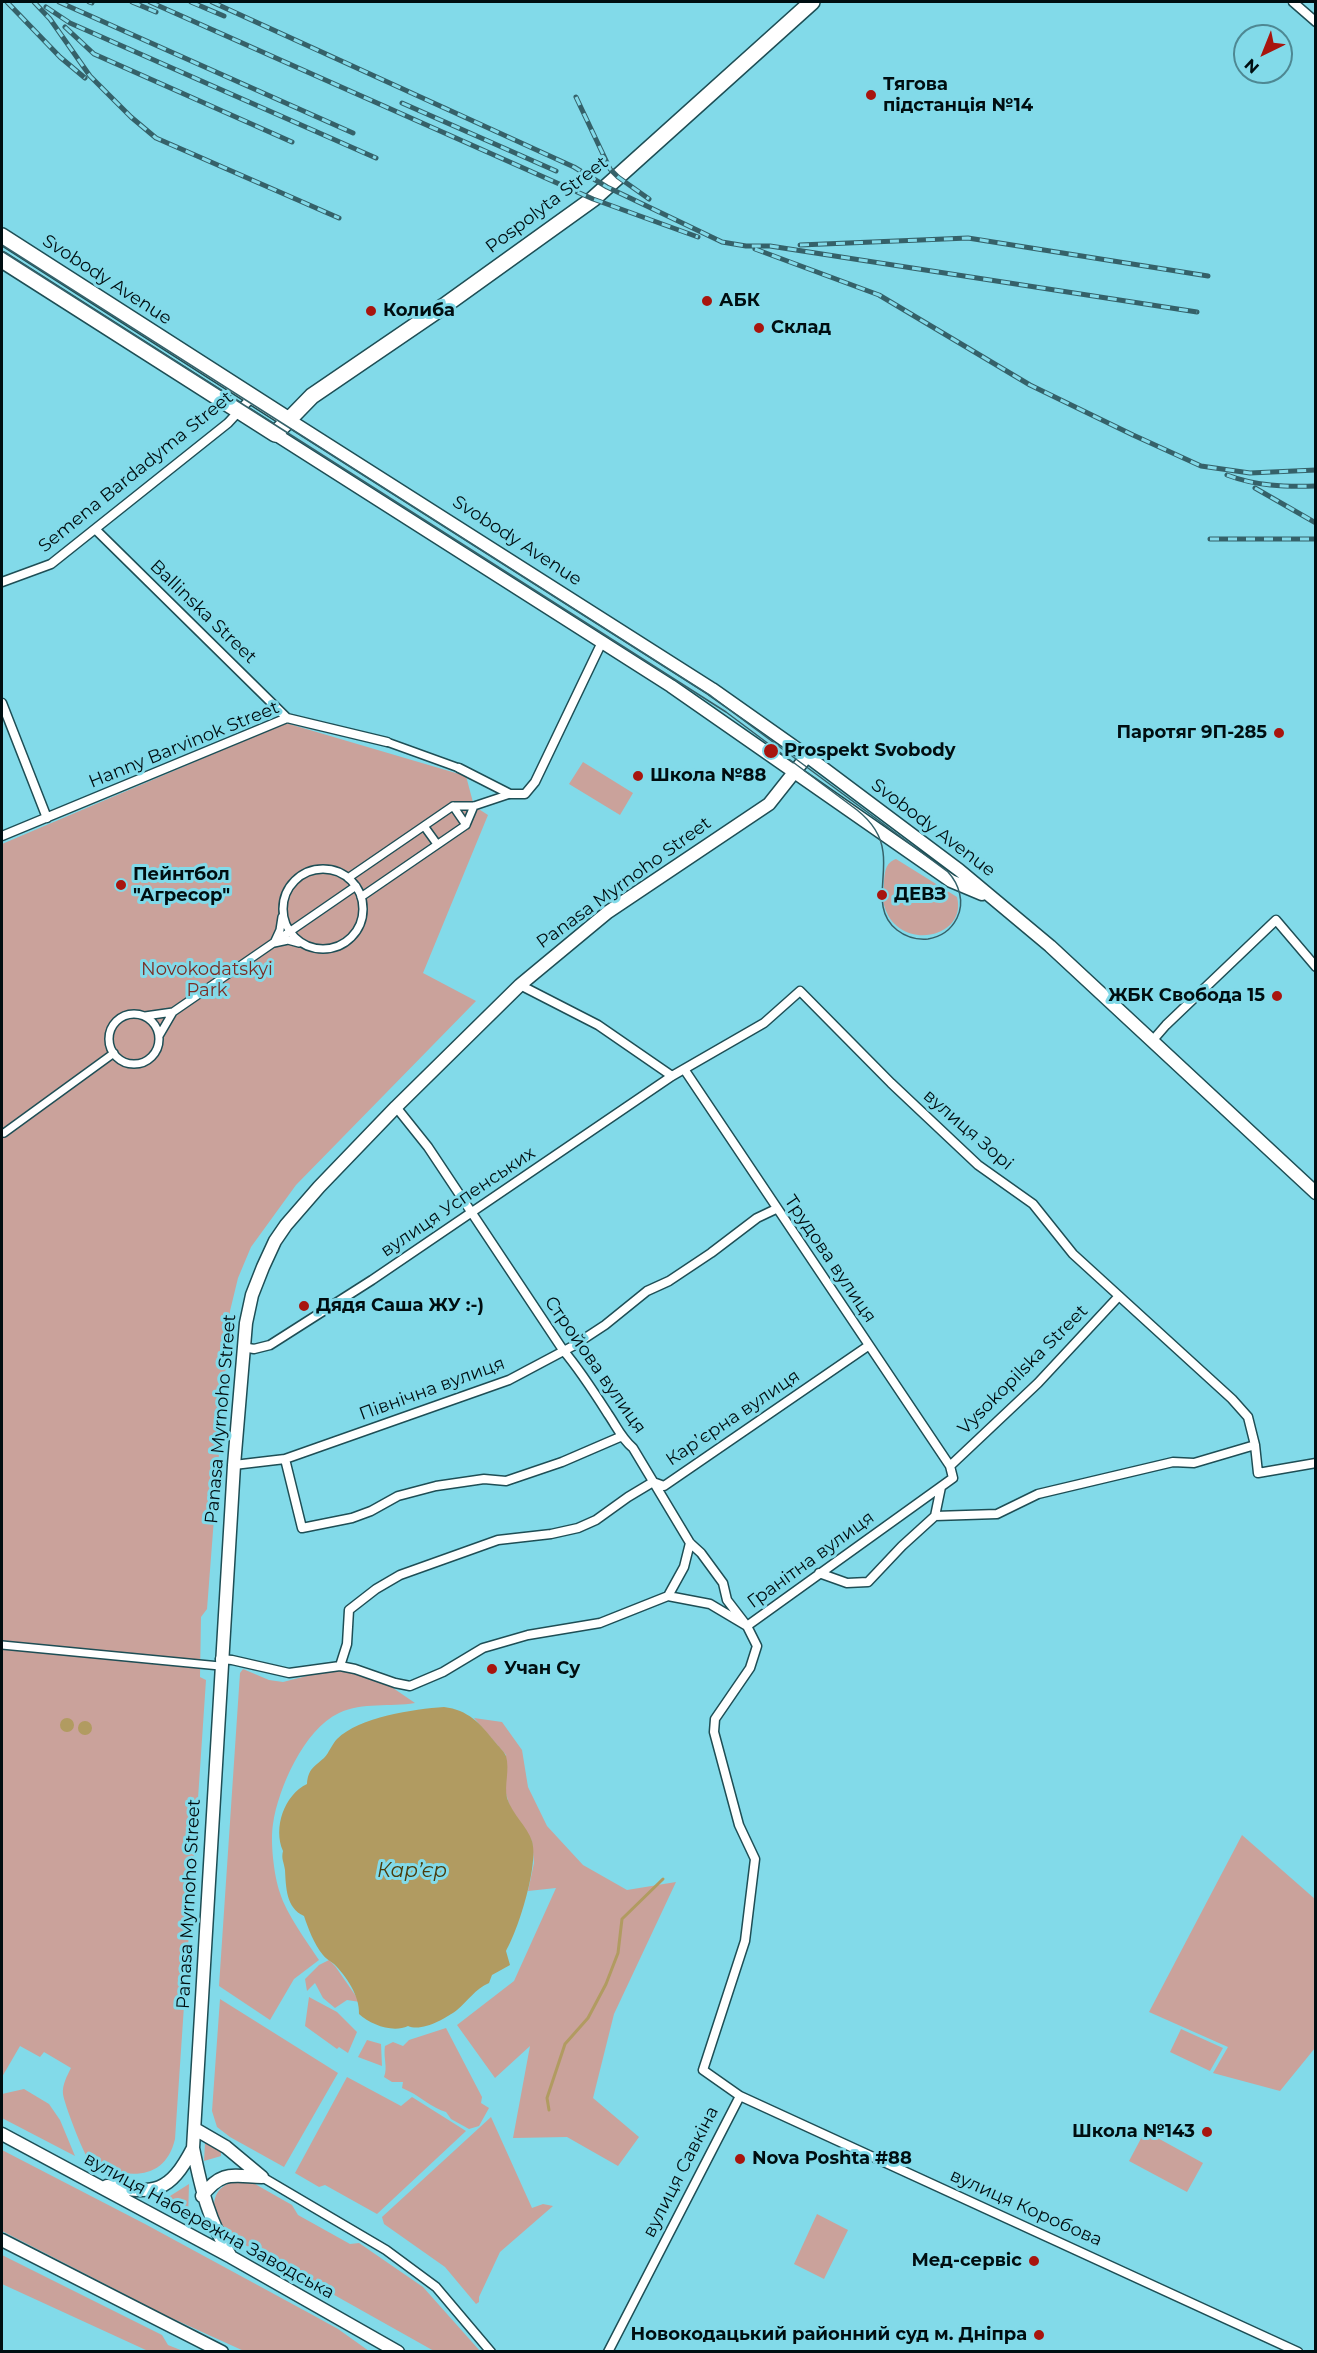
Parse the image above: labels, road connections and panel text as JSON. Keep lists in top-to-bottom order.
{
  "streets": {
    "highway": ["Pospolyta Street", "Svobody Avenue"],
    "main road": ["Panasa Myrnoho Street", "вулиця Набережна Заводська"],
    "street": [
      "Semena Bardadyma Street",
      "Ballinska Street",
      "Hanny Barvinok Street",
      "вулиця Зорі",
      "вулиця Успенських",
      "Трудова вулиця",
      "Стройова вулиця",
      "Vysokopilska Street",
      "Північна вулиця",
      "Карʼєрна вулиця",
      "Гранітна вулиця",
      "вулиця Савкіна",
      "вулиця Коробова"
    ]
  },
  "crossings": [
    ["Pospolyta Street", "Svobody Avenue"],
    ["Svobody Avenue", "Semena Bardadyma Street"],
    ["Svobody Avenue", "Panasa Myrnoho Street"],
    ["Semena Bardadyma Street", "Ballinska Street"],
    ["Ballinska Street", "Hanny Barvinok Street"],
    ["Panasa Myrnoho Street", "вулиця Успенських"],
    ["Panasa Myrnoho Street", "Стройова вулиця"],
    ["Panasa Myrnoho Street", "Північна вулиця"],
    ["вулиця Зорі", "вулиця Успенських"],
    ["вулиця Зорі", "Трудова вулиця"],
    ["вулиця Зорі", "Vysokopilska Street"],
    ["вулиця Успенських", "Трудова вулиця"],
    ["вулиця Успенських", "Стройова вулиця"],
    ["Трудова вулиця", "Vysokopilska Street"],
    ["Трудова вулиця", "Північна вулиця"],
    ["Трудова вулиця", "Карʼєрна вулиця"],
    ["Стройова вулиця", "Північна вулиця"],
    ["Стройова вулиця", "Карʼєрна вулиця"],
    ["Стройова вулиця", "Гранітна вулиця"],
    ["Стройова вулиця", "вулиця Савкіна"],
    ["вулиця Савкіна", "вулиця Коробова"]
  ],
  "water": ["Кар’єр"],
  "parks": ["Novokodatskyi Park"],
  "places": [
    "Тягова пiдстанцiя №14",
    "АБК",
    "Колиба",
    "Склад",
    "Паротяг 9П-285",
    "Prospekt Svobody",
    "Школа №88",
    "Пейнтбол \"Агресор\"",
    "ДЕВЗ",
    "ЖБК Свобода 15",
    "Дядя Саша ЖУ :-)",
    "Учан Су",
    "Школа №143",
    "Nova Poshta #88",
    "Мед-сервіс",
    "Новокодацький районний суд м. Дніпра"
  ],
  "north": "bottom left"
}
